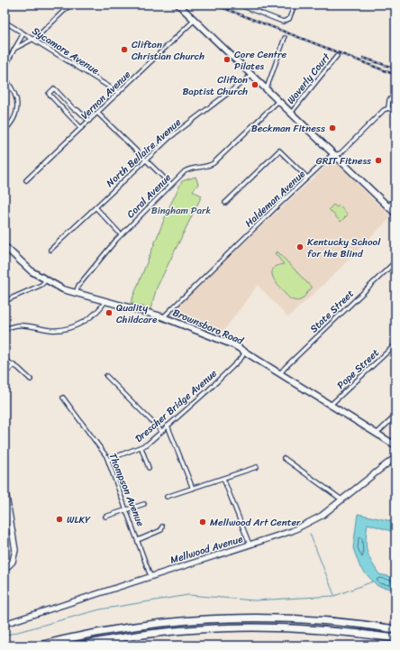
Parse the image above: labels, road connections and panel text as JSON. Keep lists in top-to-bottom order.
{
  "streets": {
    "main road": ["Brownsboro Road"],
    "street": [
      "Sycamore Avenue",
      "Waverly Court",
      "Vernon Avenue",
      "North Bellaire Avenue",
      "Coral Avenue",
      "Haldeman Avenue",
      "State Street",
      "Pope Street",
      "Drescher Bridge Avenue",
      "Thompson Avenue",
      "Mellwood Avenue"
    ]
  },
  "crossings": [
    ["Sycamore Avenue", "Vernon Avenue"],
    ["Coral Avenue", "Brownsboro Road"],
    ["Haldeman Avenue", "Brownsboro Road"],
    ["State Street", "Brownsboro Road"],
    ["Brownsboro Road", "Pope Street"],
    ["Brownsboro Road", "Drescher Bridge Avenue"],
    ["Drescher Bridge Avenue", "Thompson Avenue"],
    ["Thompson Avenue", "Mellwood Avenue"]
  ],
  "parks": ["Bingham Park"],
  "places": [
    "Clifton Christian Church",
    "Core Centre Pilates",
    "Clifton Baptist Church",
    "Beckman Fitness",
    "GRIT Fitness",
    "Kentucky School for the Blind",
    "Quality Childcare",
    "WLKY",
    "Mellwood Art Center"
  ]
}
